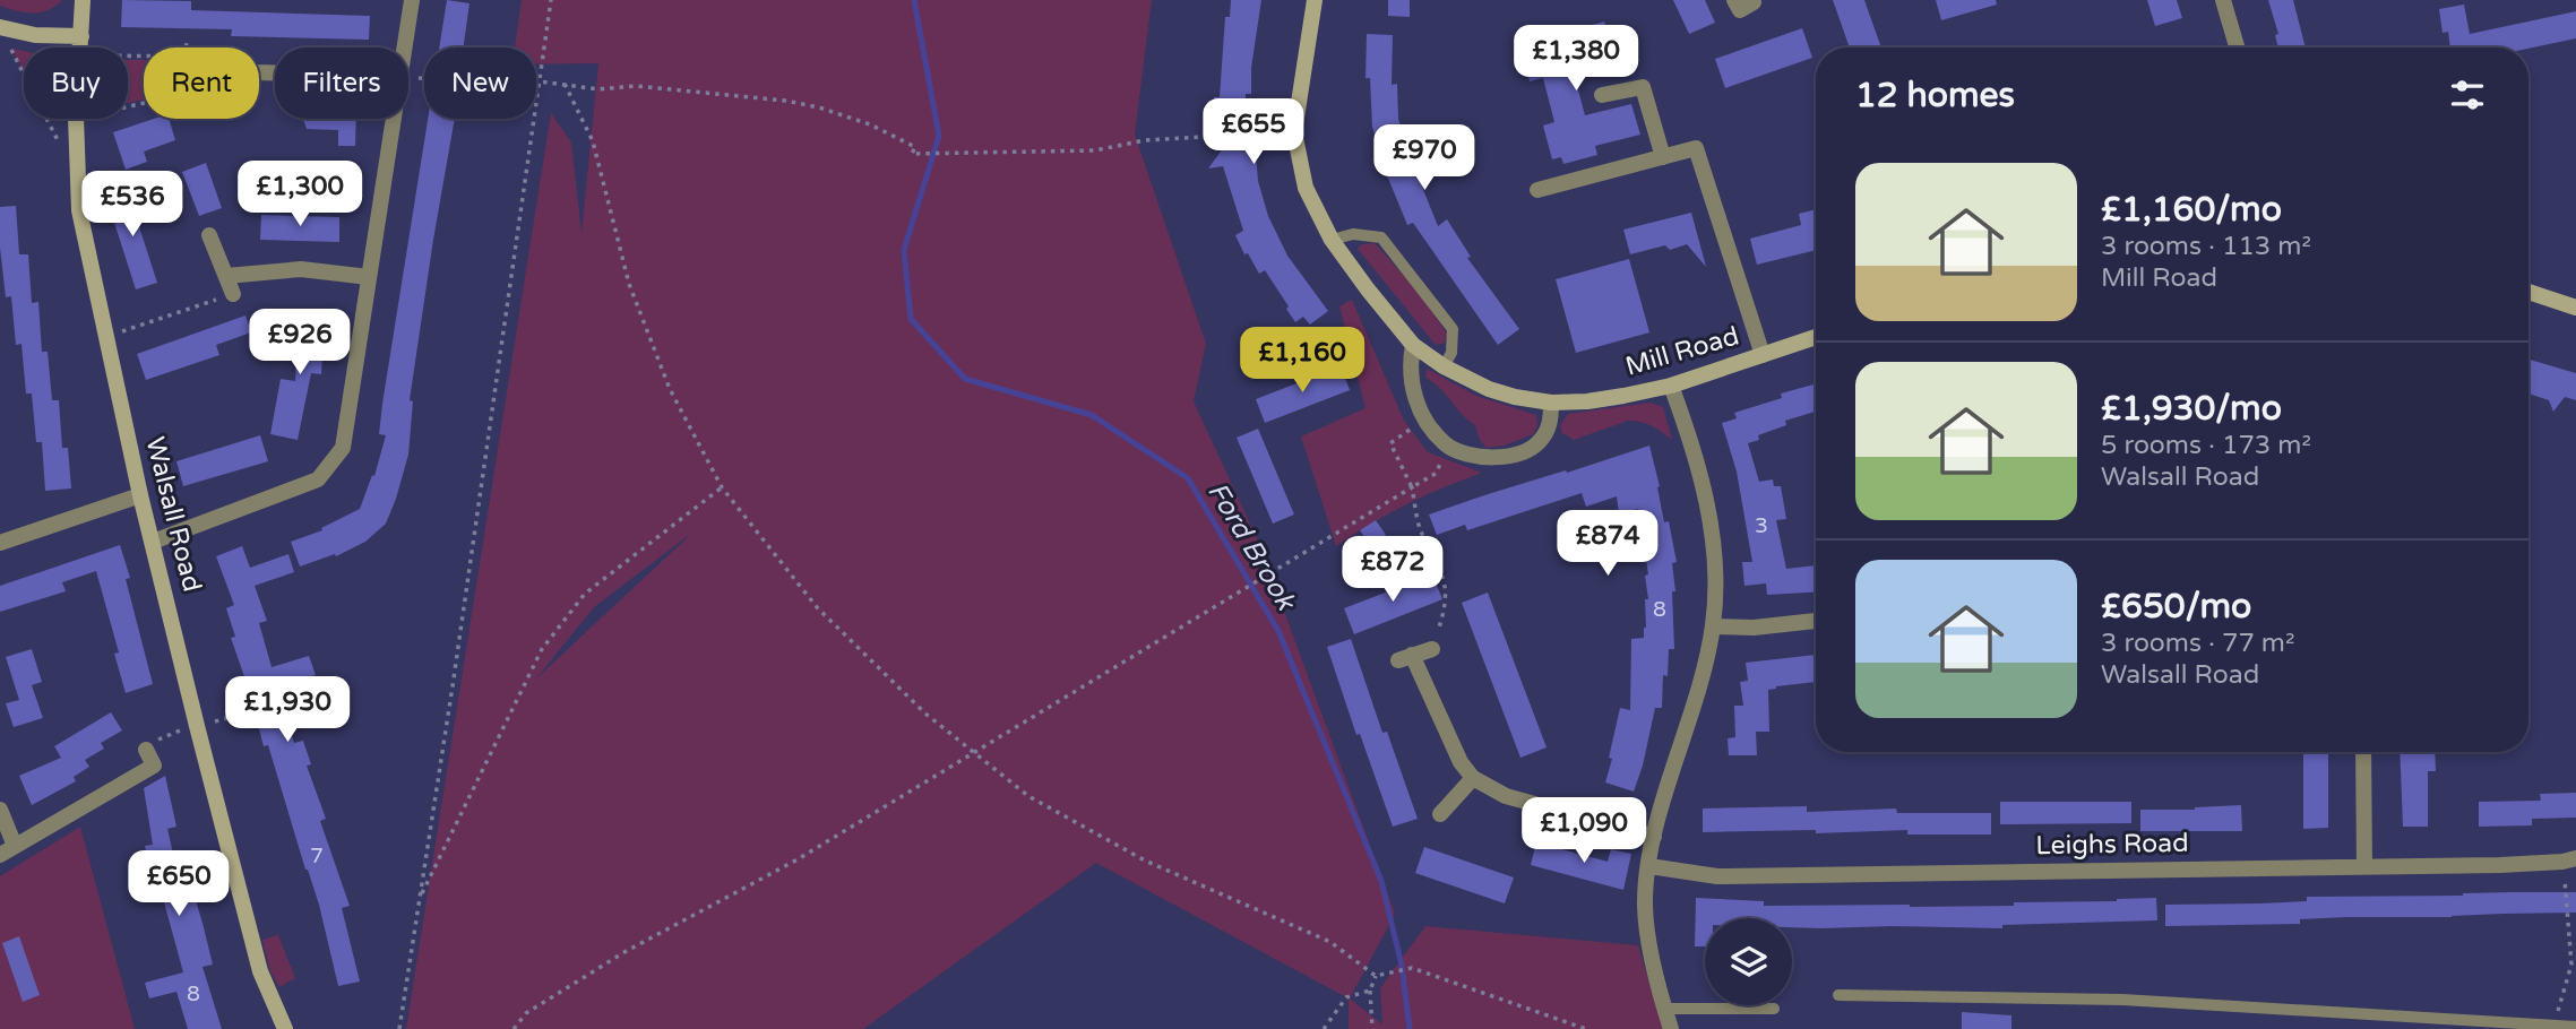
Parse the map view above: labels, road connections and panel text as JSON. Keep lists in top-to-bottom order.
{
  "streets": {
    "main road": ["Mill Road", "Walsall Road"],
    "street": ["Leighs Road"]
  },
  "water": ["Ford Brook"],
  "house_numbers": [
    "3",
    "8",
    "7",
    "8"
  ],
  "page": {
    "price": [
      "£1,380",
      "£655",
      "£970",
      "£1,300",
      "£536",
      "£926",
      "£1,160",
      "£874",
      "£872",
      "£1,930",
      "£1,090",
      "£650"
    ],
    "chip": [
      "Buy",
      "Rent",
      "Filters",
      "New"
    ],
    "heading": "12 homes",
    "list": [
      {
        "name": "£1,160/mo",
        "note": "3 rooms · 113 m² · Mill Road"
      },
      {
        "name": "£1,930/mo",
        "note": "5 rooms · 173 m² · Walsall Road"
      },
      {
        "name": "£650/mo",
        "note": "3 rooms · 77 m² · Walsall Road"
      }
    ]
  }
}
